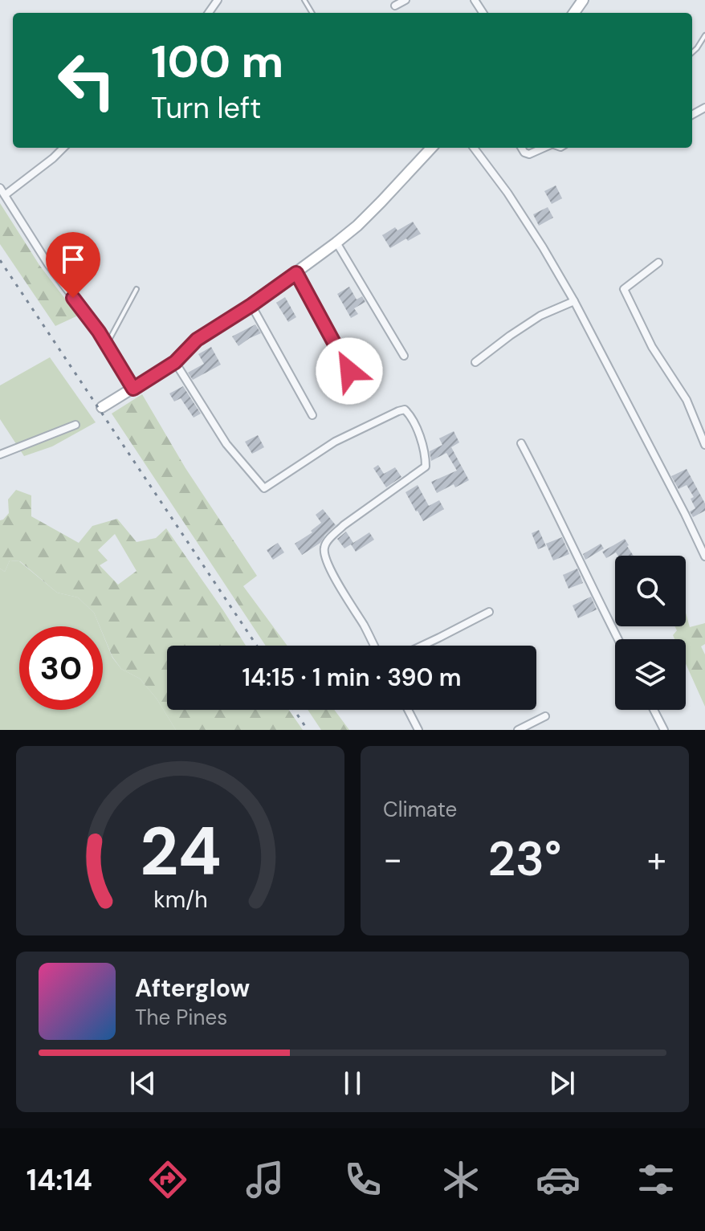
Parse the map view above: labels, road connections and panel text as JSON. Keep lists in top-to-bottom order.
{
  "page": {
    "turn": ["100 m", "Turn left"],
    "limit": "30",
    "trip": "14:15 · 1 min · 390 m",
    "tile": "Climate",
    "heat": ["−", "23°", "+"],
    "song": ["Afterglow", "The Pines"],
    "tabs": "14:14",
    "gauge": ["24", "km/h"]
  }
}
